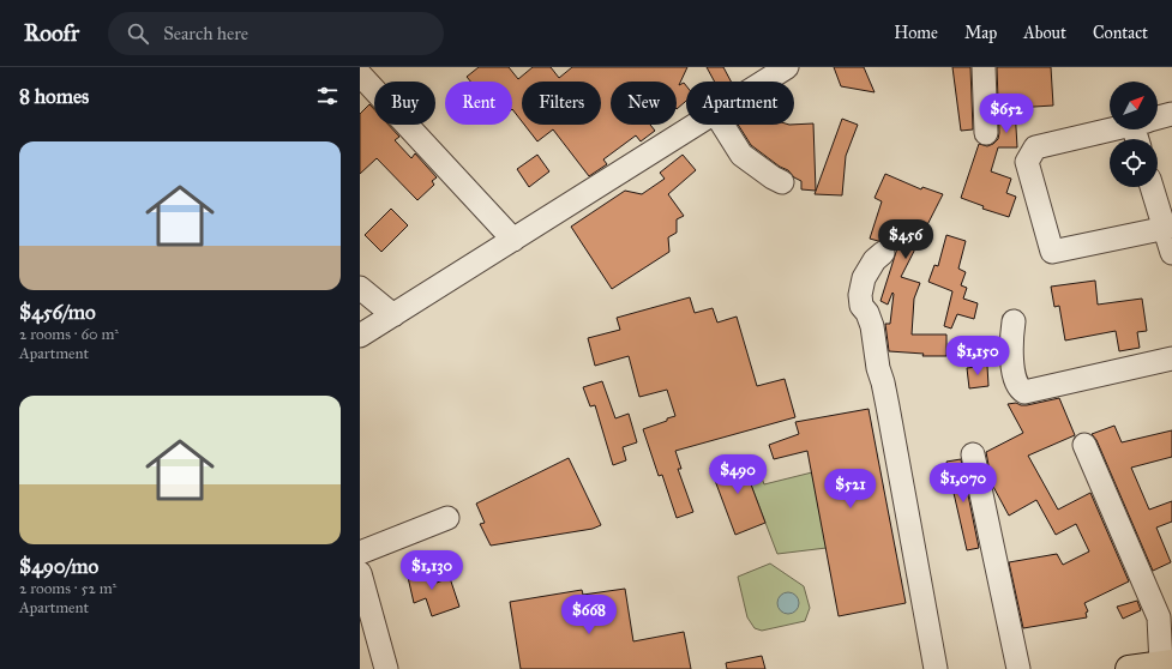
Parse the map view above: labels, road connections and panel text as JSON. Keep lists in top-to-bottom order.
{
  "north": "top right",
  "page": {
    "header": "Roofr",
    "search": "Search here",
    "nav": [
      "Home",
      "Map",
      "About",
      "Contact"
    ],
    "heading": "8 homes",
    "chip": [
      "Buy",
      "Rent",
      "Filters",
      "New",
      "Apartment"
    ],
    "price": [
      "$652",
      "$456",
      "$1,150",
      "$490",
      "$1,070",
      "$521",
      "$1,130",
      "$668"
    ],
    "list": [
      {
        "name": "$456/mo",
        "note": "2 rooms · 60 m² · Apartment"
      },
      {
        "name": "$490/mo",
        "note": "2 rooms · 52 m² · Apartment"
      }
    ]
  }
}
